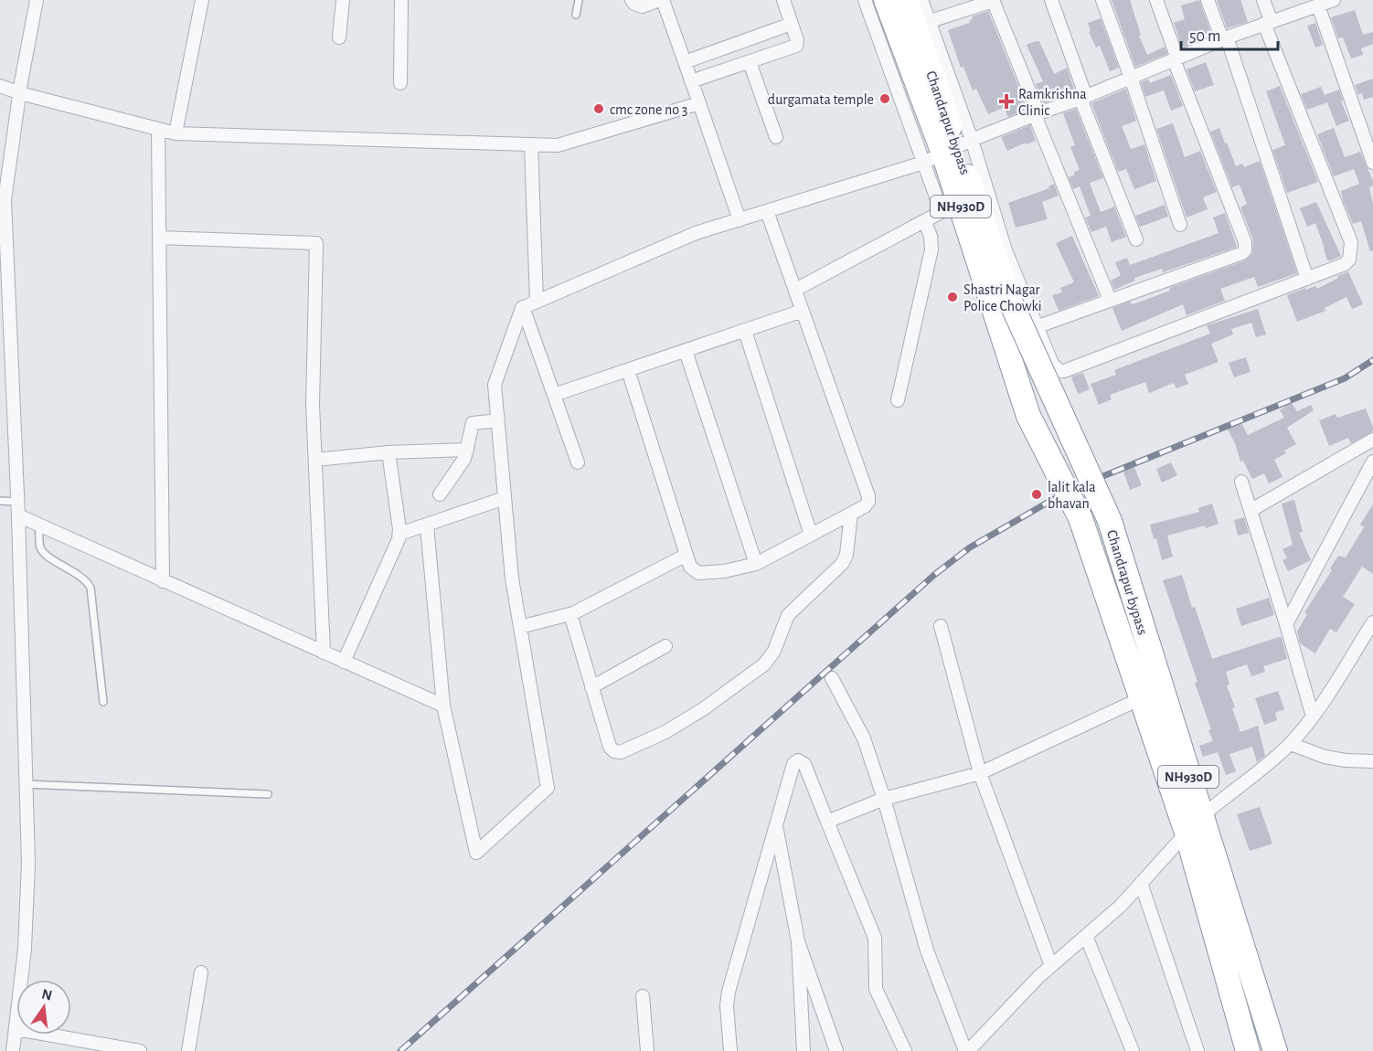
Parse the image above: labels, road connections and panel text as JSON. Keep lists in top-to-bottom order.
{
  "streets": {
    "highway": ["Chandrapur bypass", "NH930D"]
  },
  "places": {
    "other": [
      "durgamata temple",
      "cmc zone no 3",
      "Shastri Nagar Police Chowki",
      "lalit kala bhavan"
    ],
    "health": ["Ramkrishna Clinic"]
  },
  "scale_bar": "50 m",
  "north": "top"
}
